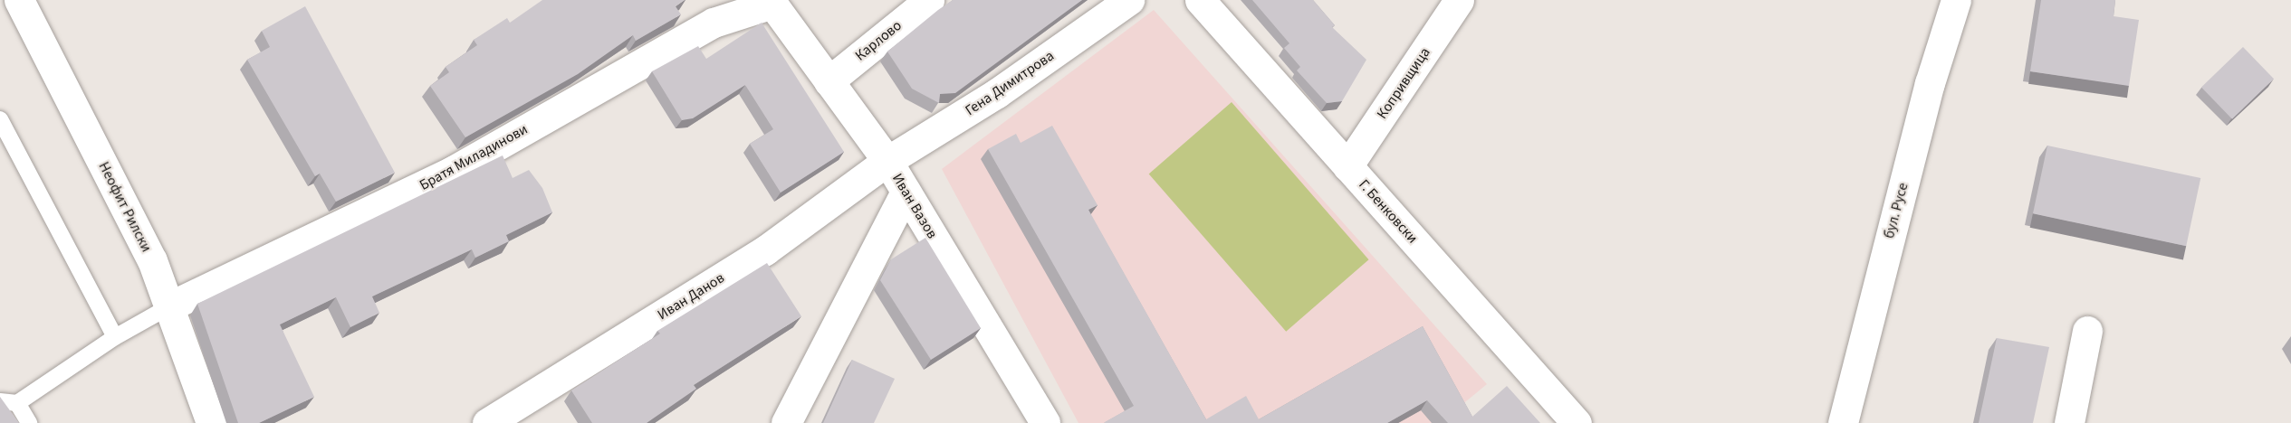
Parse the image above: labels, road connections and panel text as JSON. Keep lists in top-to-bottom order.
{
  "streets": {
    "street": [
      "Карлово",
      "Гена Димитрова",
      "Копривщица",
      "Братя Миладинови",
      "Иван Вазов",
      "Неофит Рилски",
      "бул. Русе",
      "Г. Бенковски",
      "Иван Данов"
    ]
  },
  "crossings": [
    ["Карлово", "Иван Вазов"],
    ["Гена Димитрова", "Иван Вазов"],
    ["Гена Димитрова", "Иван Данов"],
    ["Копривщица", "Г. Бенковски"],
    ["Братя Миладинови", "Иван Вазов"],
    ["Братя Миладинови", "Неофит Рилски"],
    ["Иван Вазов", "Иван Данов"]
  ]
}
